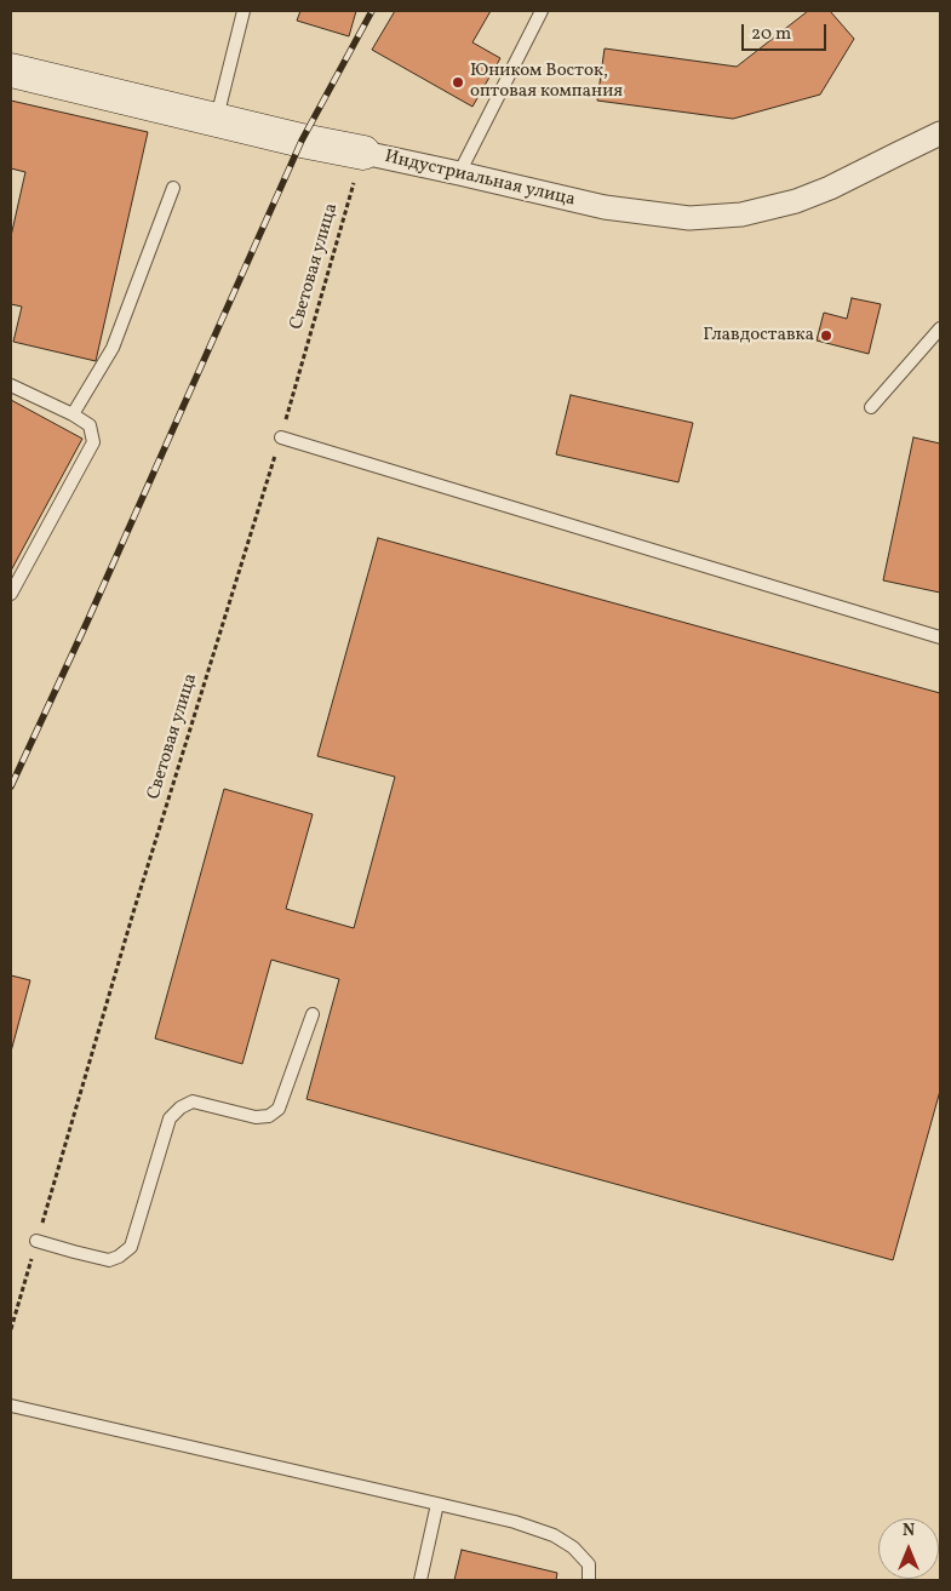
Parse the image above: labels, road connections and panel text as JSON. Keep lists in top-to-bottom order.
{
  "streets": {
    "street": ["Индустриальная улица"],
    "path": ["Световая улица"]
  },
  "crossings": [
    ["Индустриальная улица", "Световая улица"]
  ],
  "places": ["Юником Восток, оптовая компания", "Главдоставка"],
  "scale_bar": "20 m",
  "north": "top"
}
